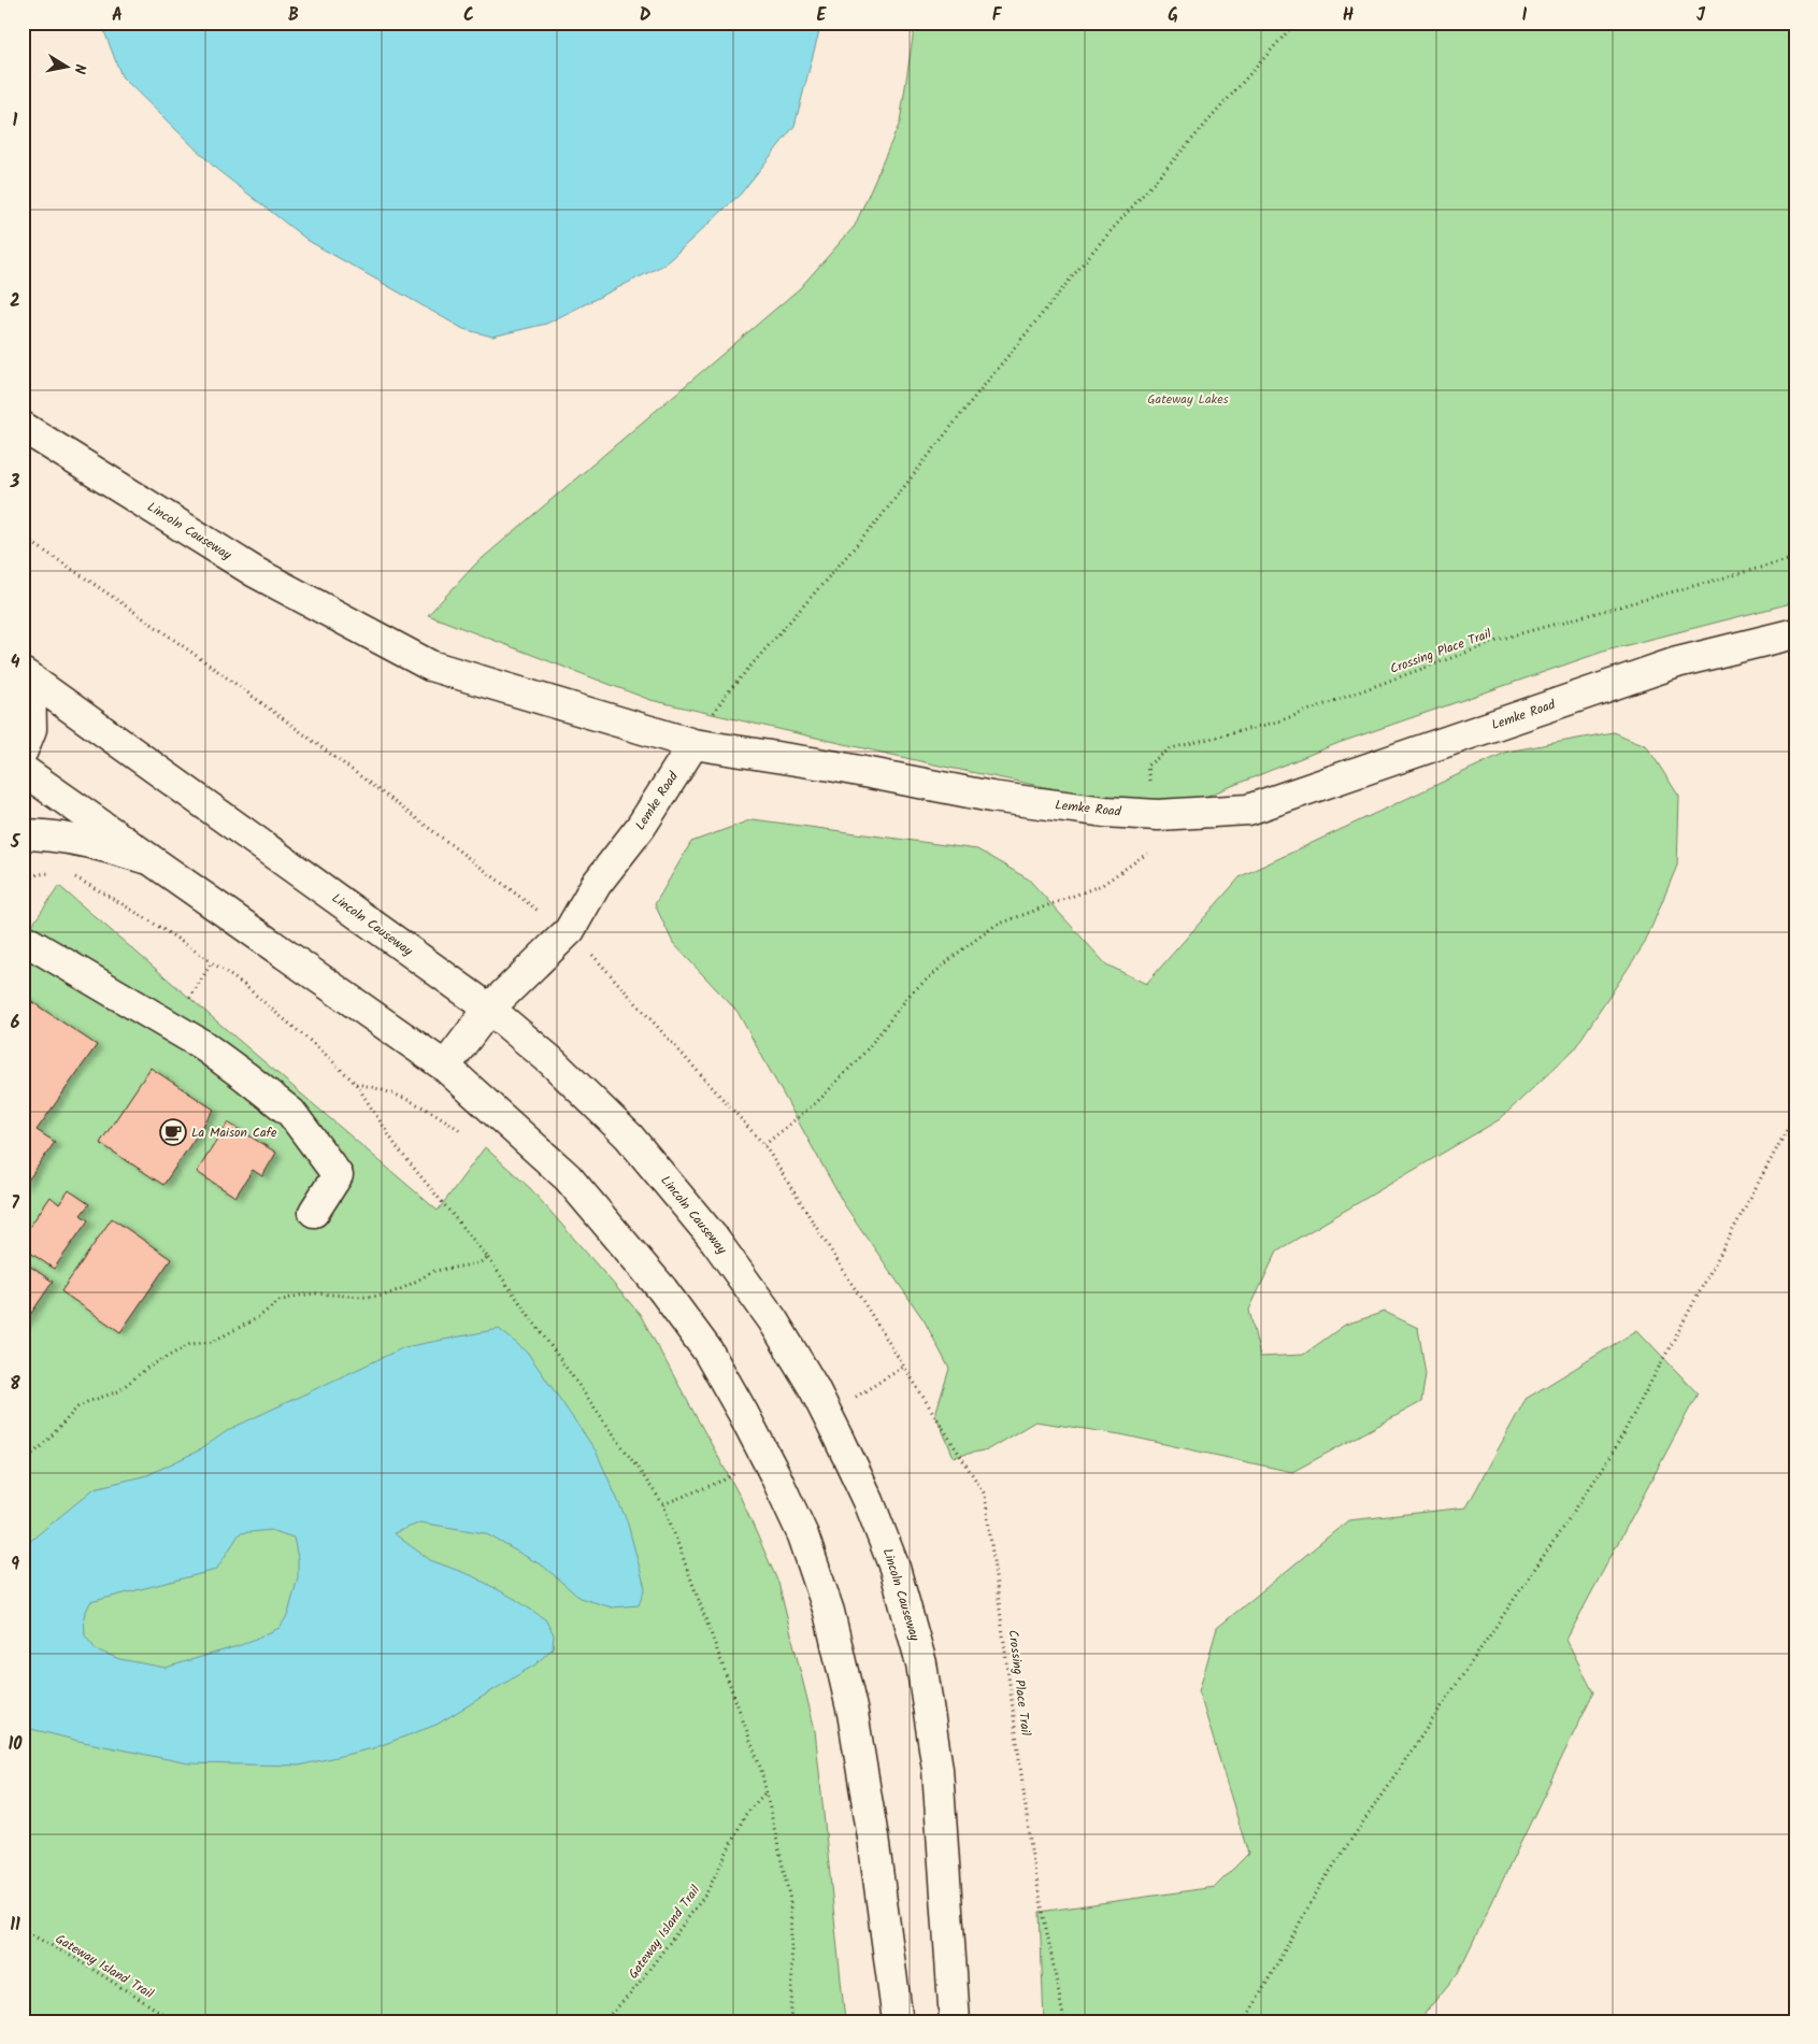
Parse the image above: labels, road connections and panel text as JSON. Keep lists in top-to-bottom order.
{
  "streets": {
    "main road": ["Lincoln Causeway", "Lemke Road"],
    "path": ["Crossing Place Trail", "Gateway Island Trail"]
  },
  "crossings": [
    ["Lincoln Causeway", "Lemke Road"],
    ["Crossing Place Trail", "Lemke Road"]
  ],
  "parks": ["Gateway Lakes"],
  "places": {
    "cafe": ["La Maison Cafe"]
  },
  "north": "right",
  "grid": {
    "columns": [
      "A",
      "B",
      "C",
      "D",
      "E",
      "F",
      "G",
      "H",
      "I",
      "J"
    ],
    "rows": [
      "1",
      "2",
      "3",
      "4",
      "5",
      "6",
      "7",
      "8",
      "9",
      "10",
      "11"
    ]
  }
}
